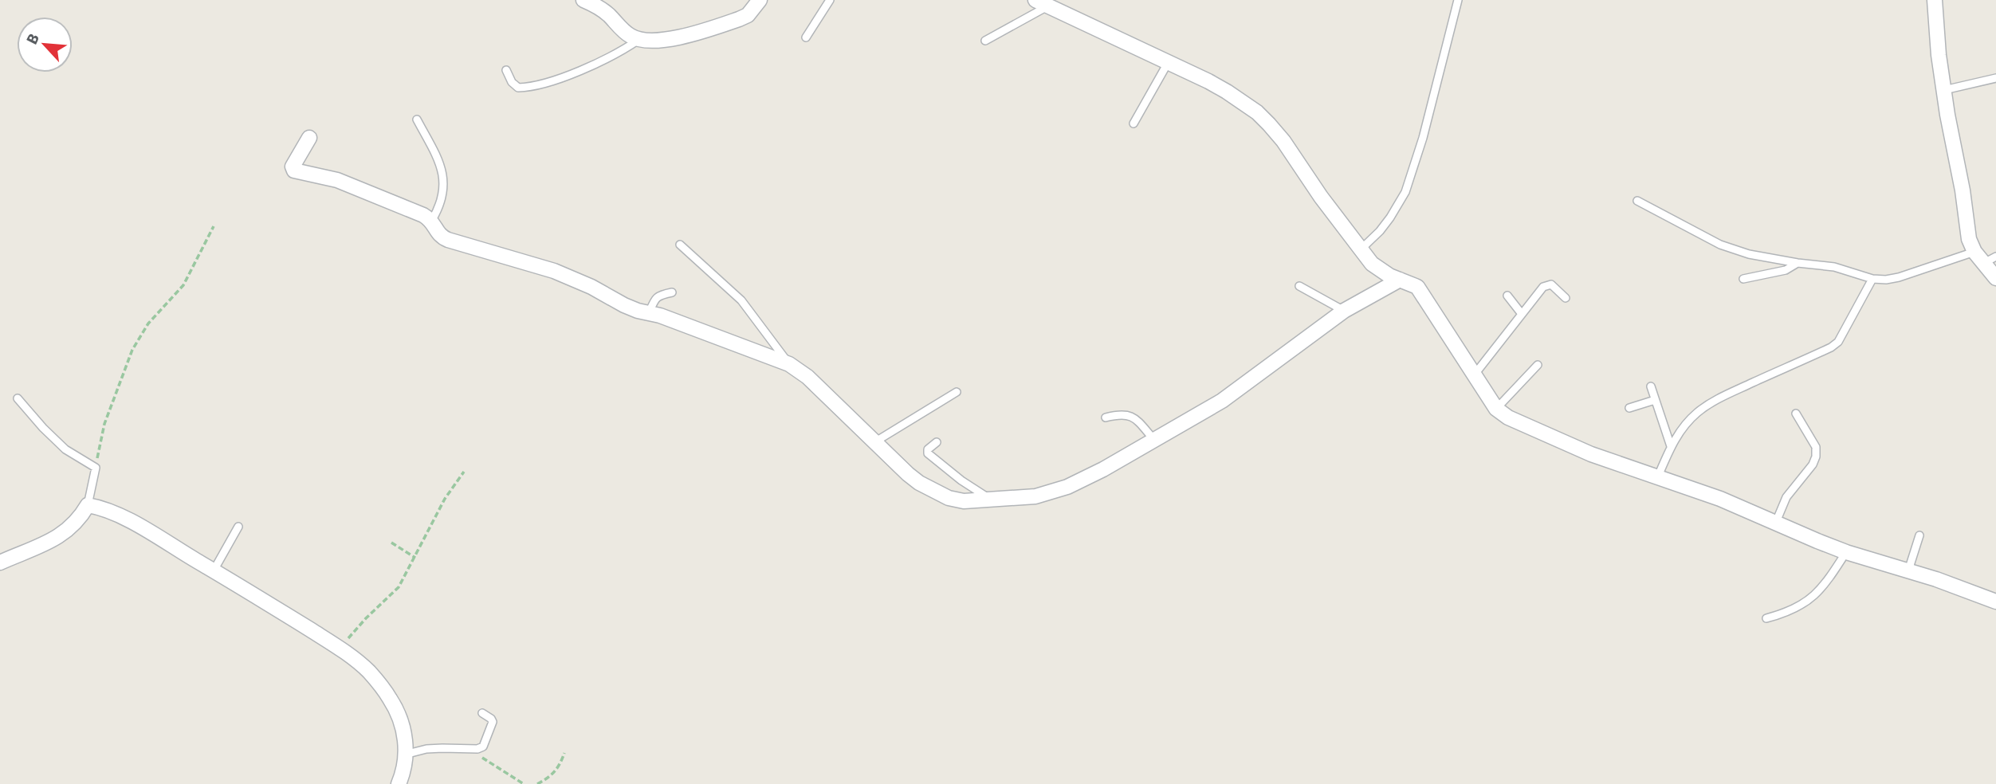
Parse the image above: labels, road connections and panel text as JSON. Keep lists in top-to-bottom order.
{
  "north": "top left"
}
